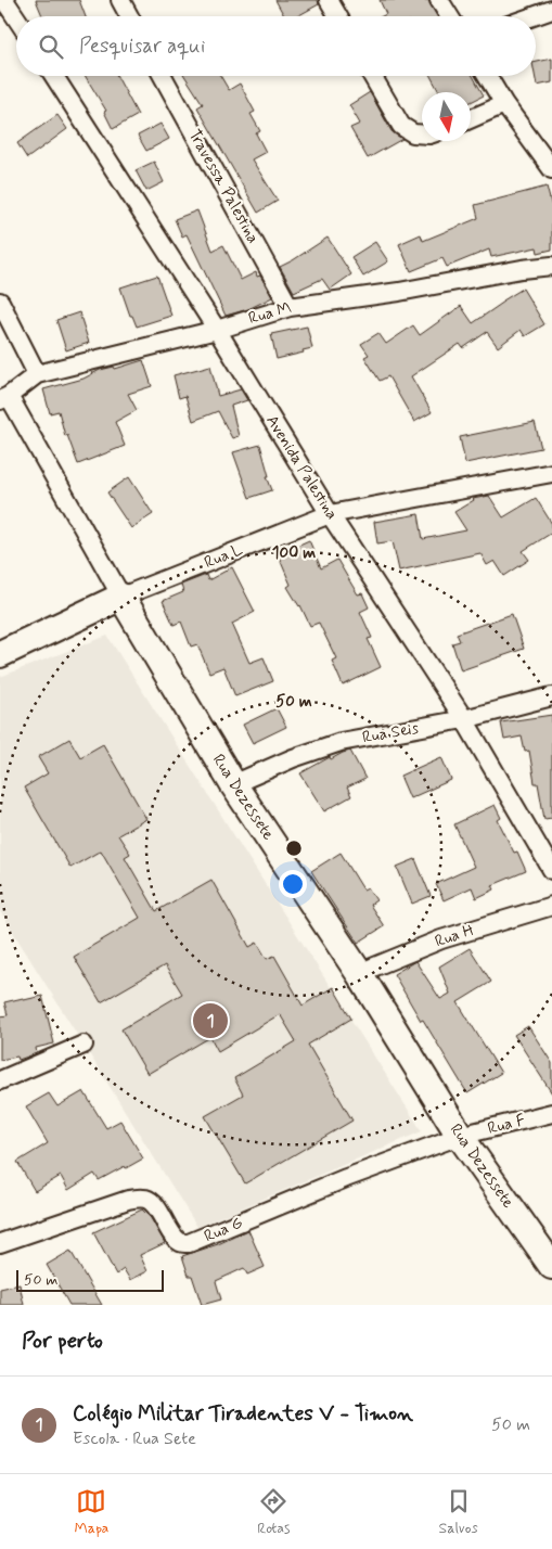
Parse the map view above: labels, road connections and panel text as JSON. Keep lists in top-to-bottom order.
{
  "streets": {
    "street": [
      "Travessa Palestina",
      "Rua M",
      "Avenida Palestina",
      "Rua L",
      "Rua Seis",
      "Rua Dezessete",
      "Rua H",
      "Rua F",
      "Rua G"
    ]
  },
  "crossings": [
    ["Travessa Palestina", "Rua M"],
    ["Rua M", "Avenida Palestina"],
    ["Rua M", "Rua Dezessete"],
    ["Avenida Palestina", "Rua L"],
    ["Avenida Palestina", "Rua Seis"],
    ["Rua L", "Rua Dezessete"],
    ["Rua Seis", "Rua Dezessete"],
    ["Rua Dezessete", "Rua H"],
    ["Rua Dezessete", "Rua F"],
    ["Rua Dezessete", "Rua G"],
    ["Rua F", "Rua G"]
  ],
  "scale_bar": "50 m",
  "north": "bottom",
  "page": {
    "search": "Pesquisar aqui",
    "pins": "1",
    "scale": "50 m",
    "heading": "Por perto",
    "list": [
      {
        "mark": "1",
        "name": "Colégio Militar Tiradentes V - Timon",
        "note": "Escola · Rua Sete",
        "value": "50 m"
      }
    ],
    "nav": ["Mapa", "Rotas", "Salvos"]
  },
  "rings": ["100 m", "50 m"]
}
